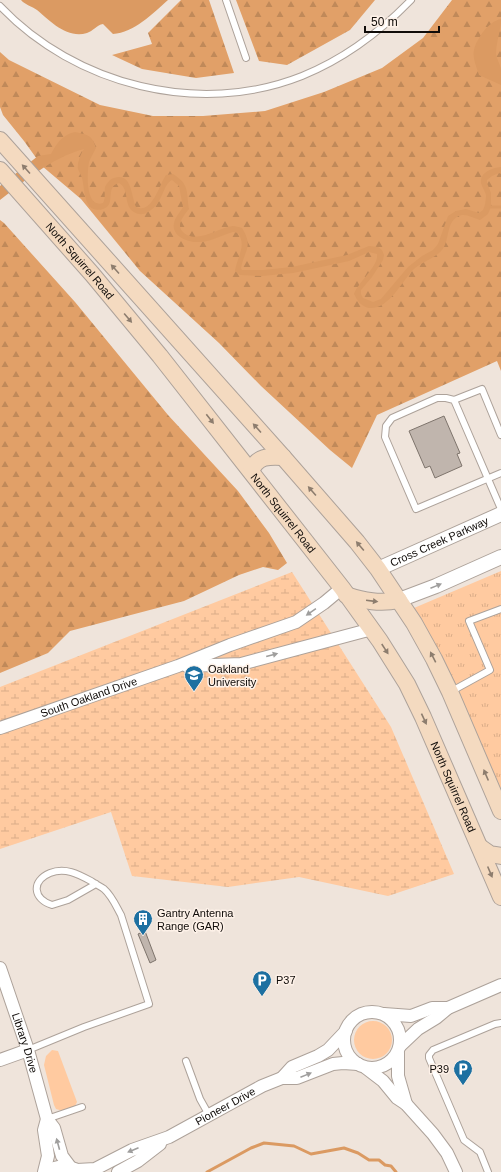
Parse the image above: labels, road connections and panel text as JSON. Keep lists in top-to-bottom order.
{
  "streets": {
    "main road": ["North Squirrel Road"],
    "street": [
      "Cross Creek Parkway",
      "South Oakland Drive",
      "Library Drive",
      "Pioneer Drive"
    ]
  },
  "crossings": [
    ["North Squirrel Road", "Cross Creek Parkway"],
    ["North Squirrel Road", "South Oakland Drive"],
    ["Library Drive", "Pioneer Drive"]
  ],
  "places": {
    "school or university": ["Oakland University"],
    "building": ["Gantry Antenna Range (GAR)"],
    "parking": ["P37", "P39"]
  },
  "scale_bar": "50 m"
}
